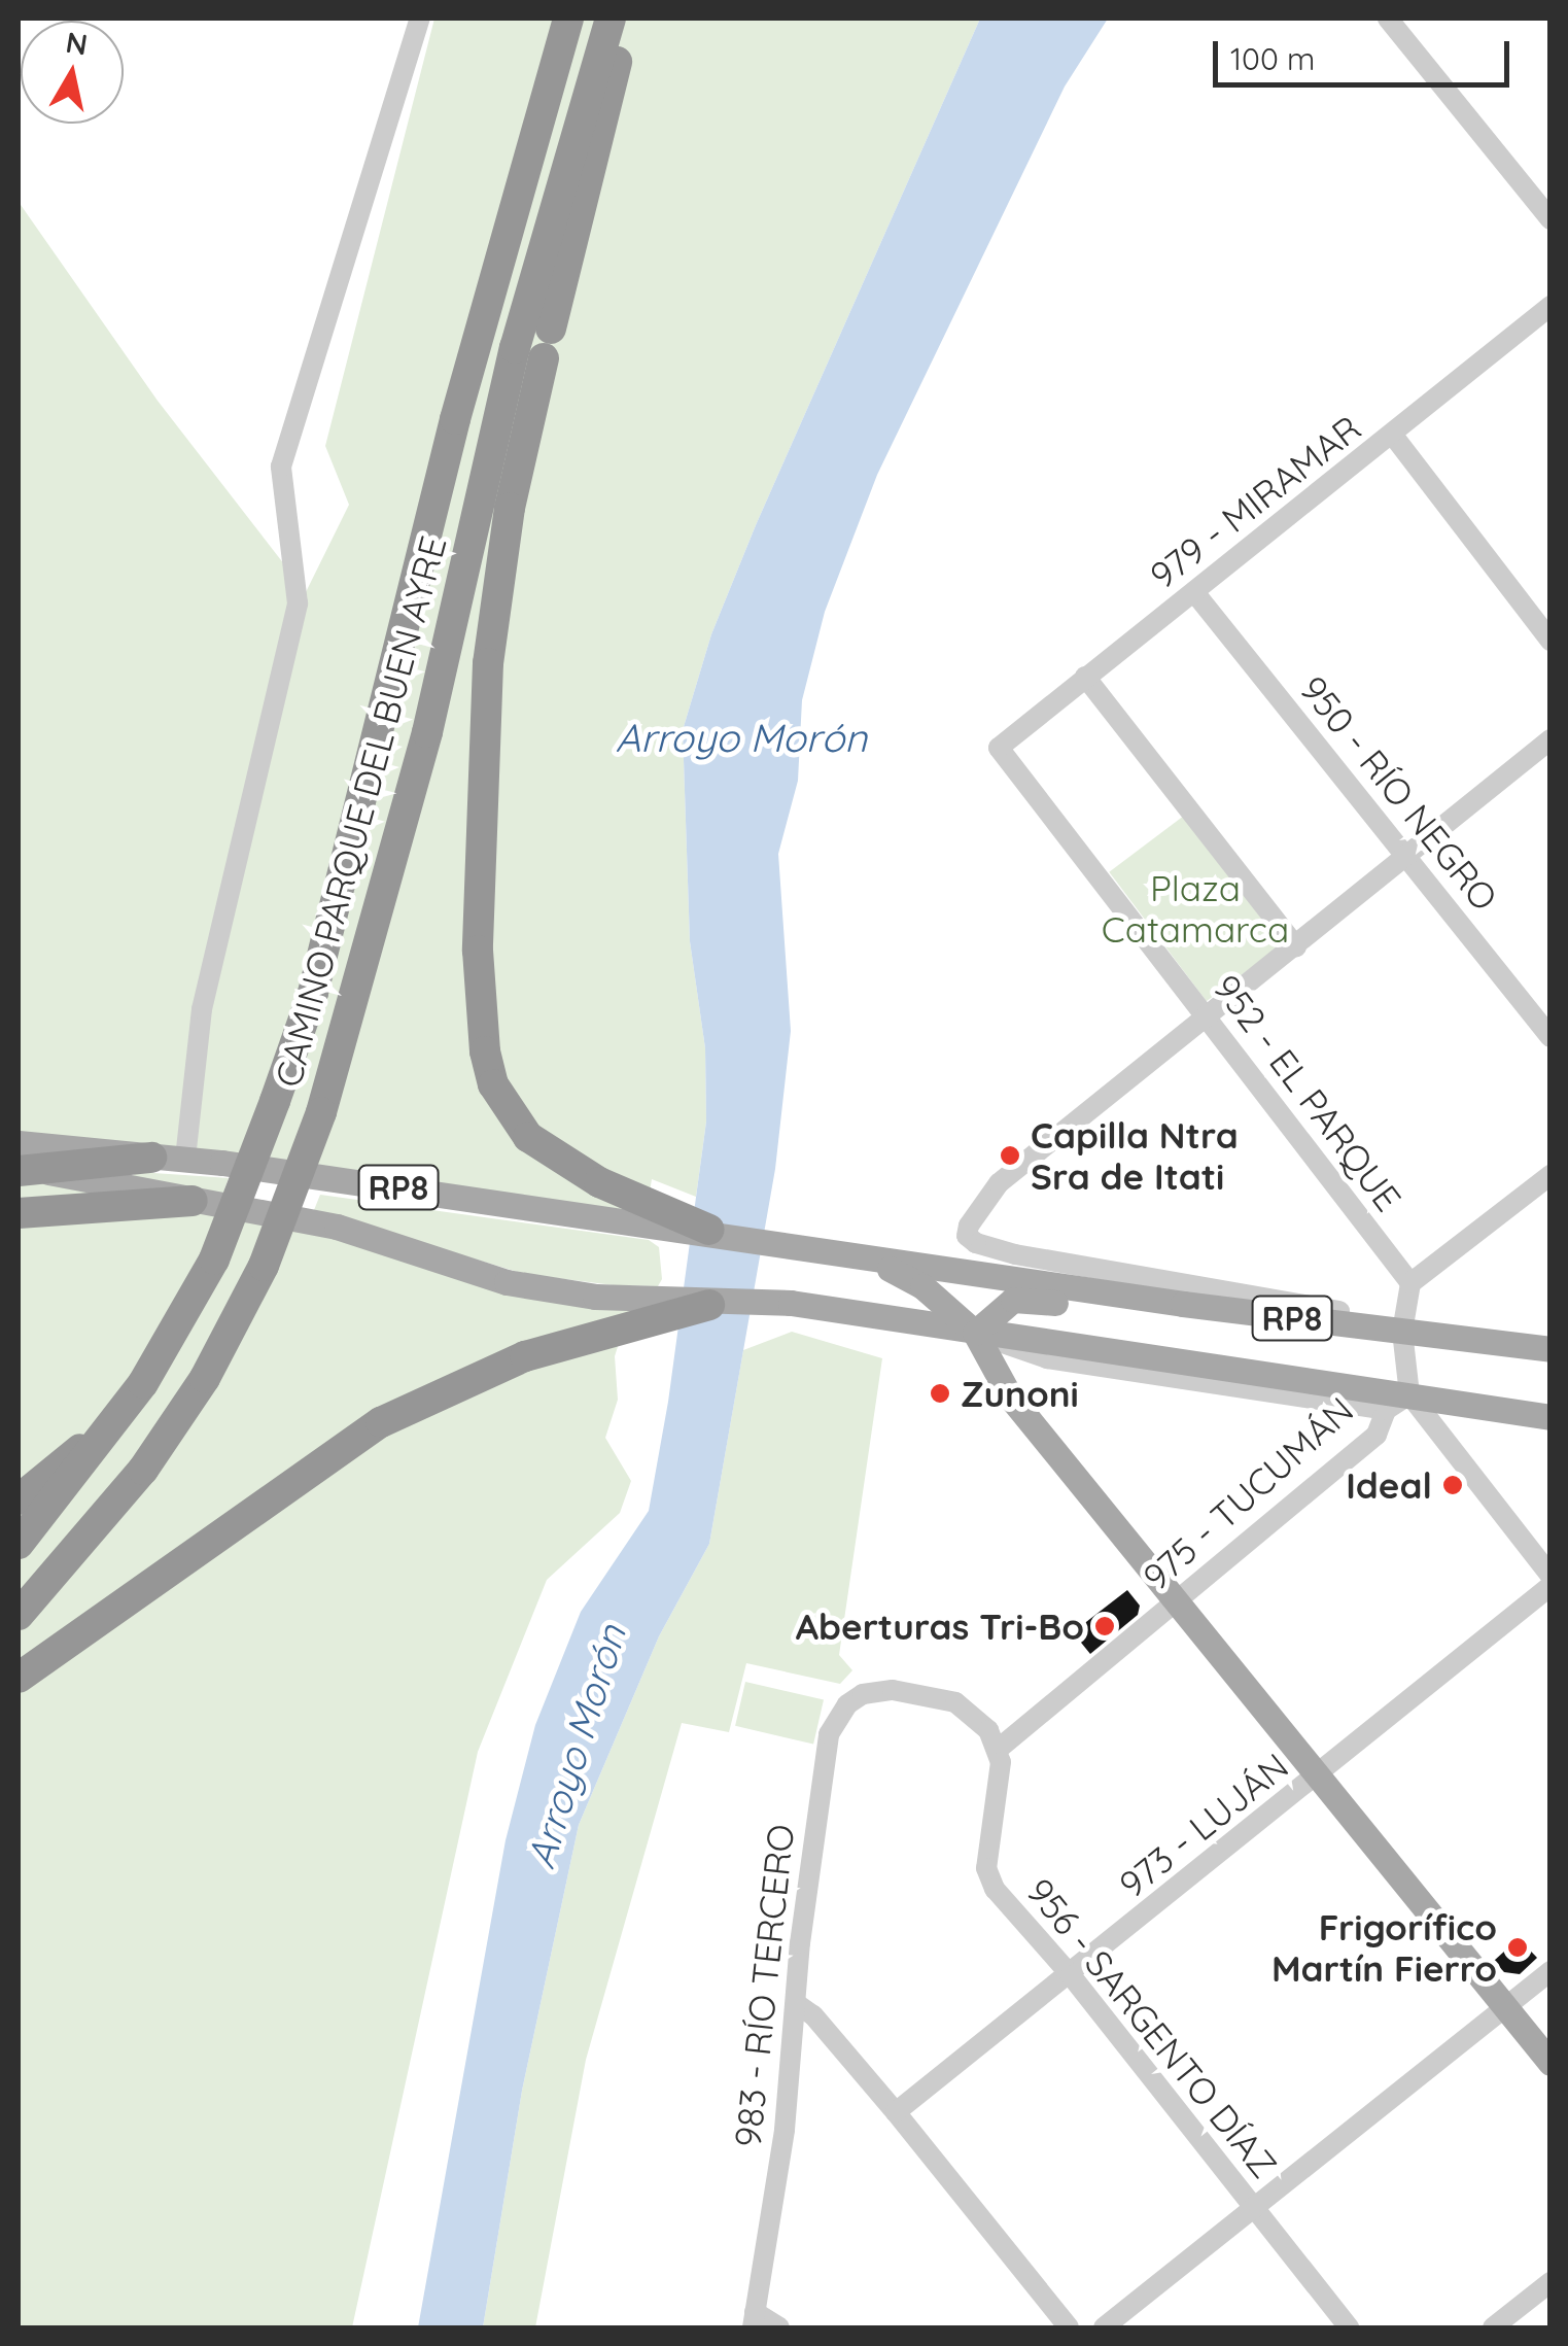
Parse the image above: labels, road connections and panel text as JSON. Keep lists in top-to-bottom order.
{
  "streets": {
    "highway": ["CAMINO PARQUE DEL BUEN AYRE"],
    "main road": ["RP8"],
    "street": [
      "979 - MIRAMAR",
      "950 - RÍO NEGRO",
      "952 - EL PARQUE",
      "975 - TUCUMÁN",
      "973 - LUJÁN",
      "983 - RÍO TERCERO",
      "956 - SARGENTO DÍAZ"
    ]
  },
  "crossings": [
    ["979 - MIRAMAR", "950 - RÍO NEGRO"],
    ["979 - MIRAMAR", "952 - EL PARQUE"],
    ["952 - EL PARQUE", "975 - TUCUMÁN"],
    ["RP8", "975 - TUCUMÁN"],
    ["975 - TUCUMÁN", "983 - RÍO TERCERO"],
    ["975 - TUCUMÁN", "956 - SARGENTO DÍAZ"],
    ["973 - LUJÁN", "956 - SARGENTO DÍAZ"],
    ["983 - RÍO TERCERO", "956 - SARGENTO DÍAZ"]
  ],
  "water": ["Arroyo Morón"],
  "parks": ["Plaza Catamarca"],
  "places": [
    "Capilla Ntra Sra de Itati",
    "Zunoni",
    "Ideal",
    "Aberturas Tri-Bo",
    "Frigorífico Martín Fierro"
  ],
  "scale_bar": "100 m",
  "north": "top"
}
